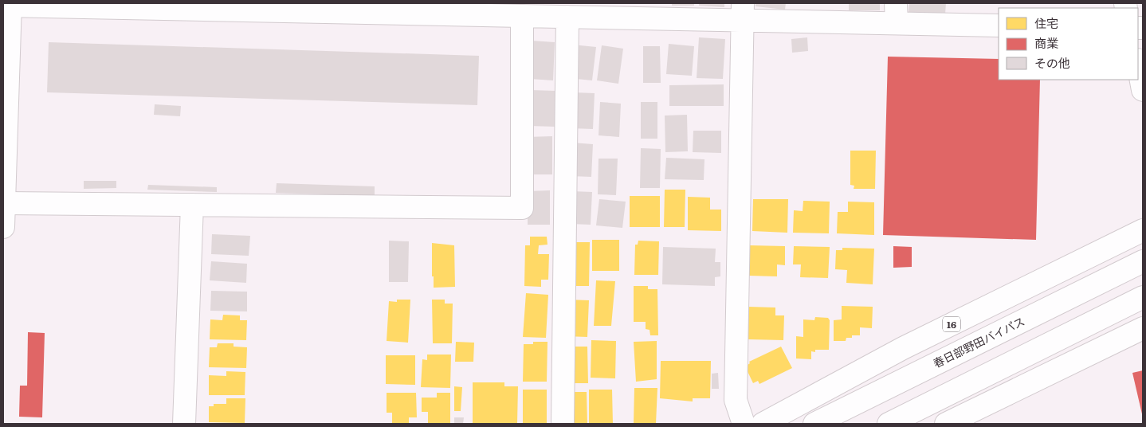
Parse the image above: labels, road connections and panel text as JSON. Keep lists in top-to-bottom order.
{
  "streets": {
    "main road": ["16", "春日部野田バイパス"]
  },
  "legend": ["住宅", "商業", "その他"]
}
